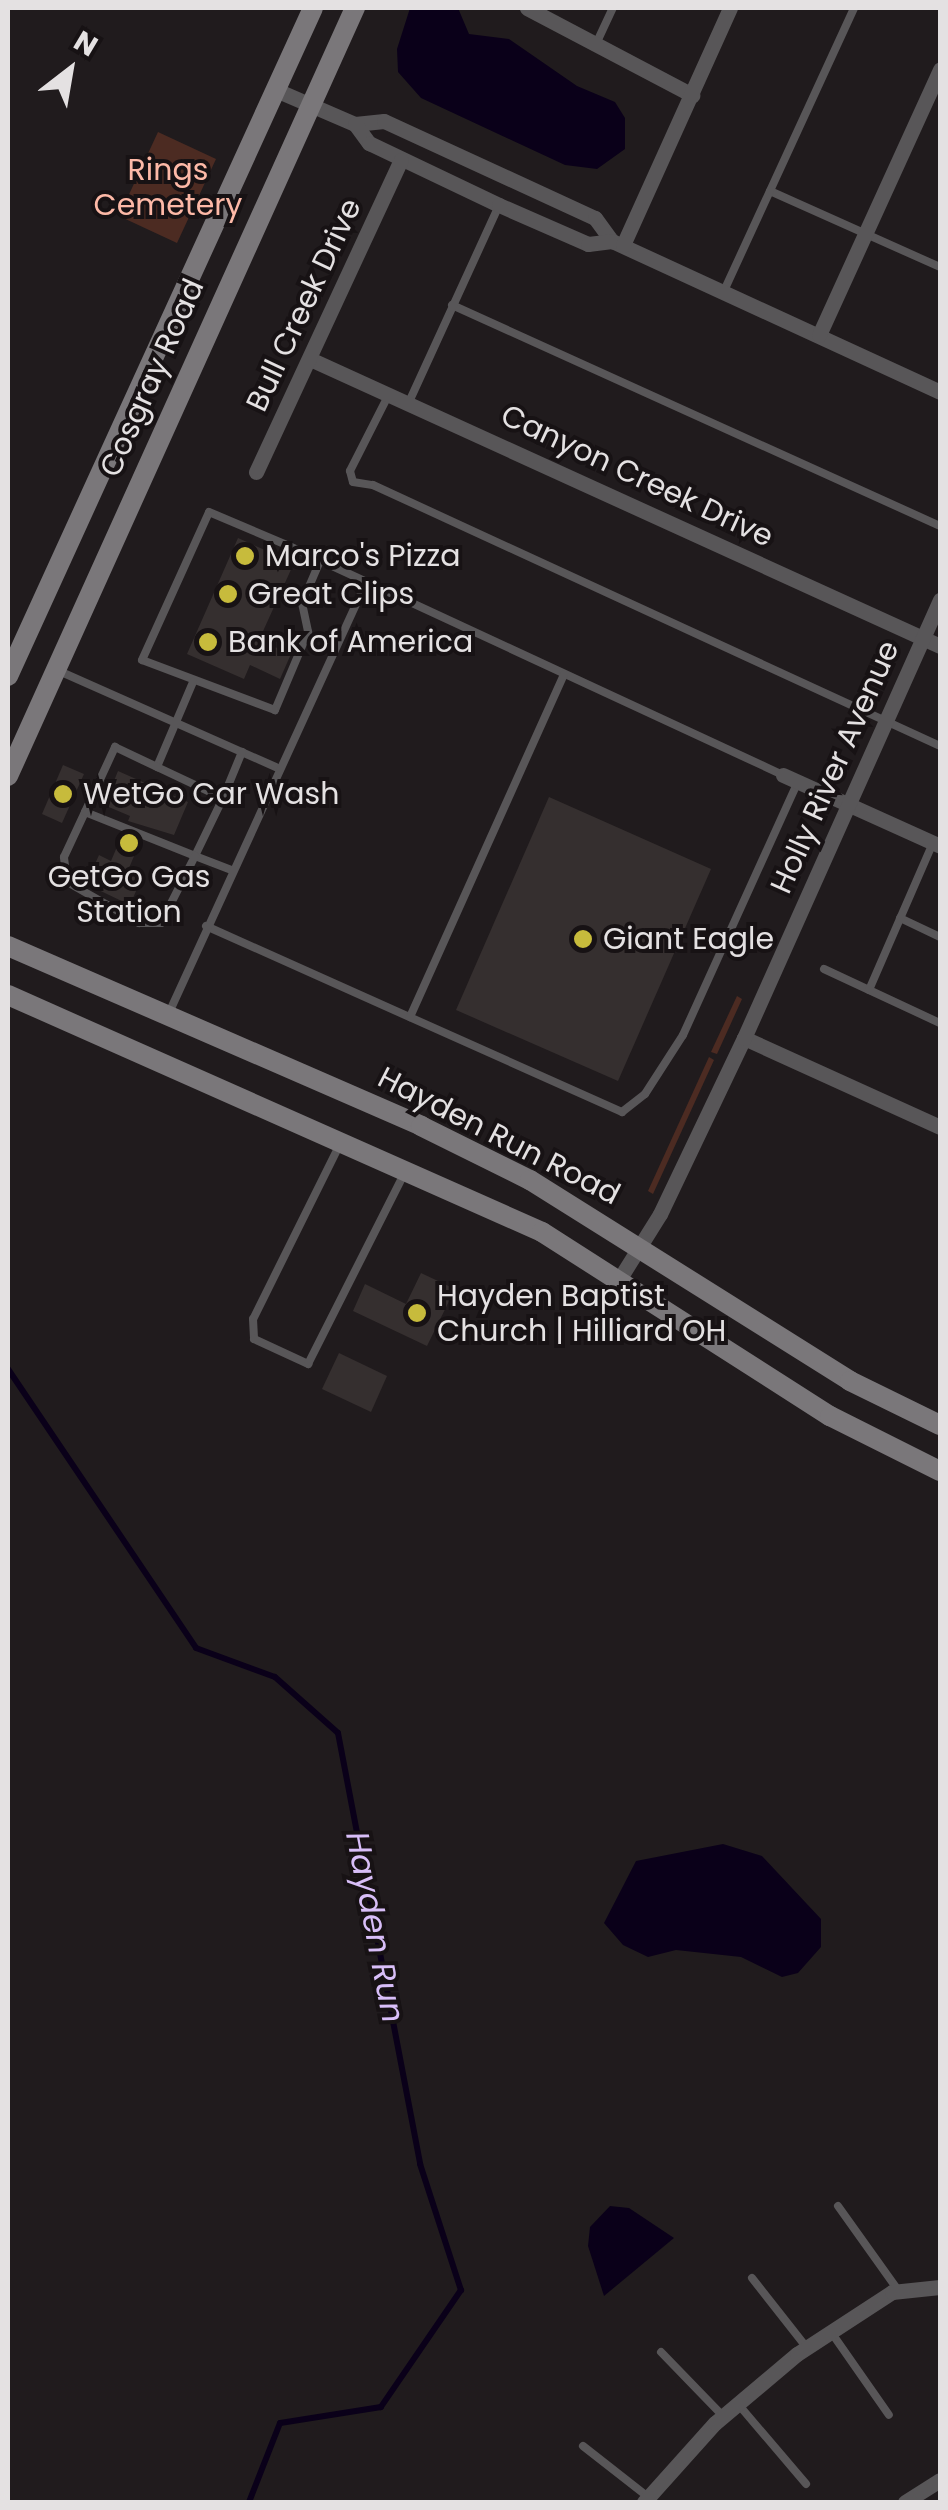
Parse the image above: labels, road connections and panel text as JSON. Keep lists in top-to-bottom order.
{
  "streets": {
    "main road": ["Cosgray Road", "Hayden Run Road"],
    "street": ["Bull Creek Drive", "Canyon Creek Drive", "Holly River Avenue"]
  },
  "crossings": [
    ["Bull Creek Drive", "Canyon Creek Drive"],
    ["Canyon Creek Drive", "Holly River Avenue"],
    ["Holly River Avenue", "Hayden Run Road"]
  ],
  "water": ["Hayden Run"],
  "parks": ["Rings Cemetery"],
  "places": [
    "Marco's Pizza",
    "Great Clips",
    "Bank of America",
    "WetGo Car Wash",
    "GetGo Gas Station",
    "Giant Eagle",
    "Hayden Baptist Church | Hilliard OH"
  ],
  "north": "top right"
}
